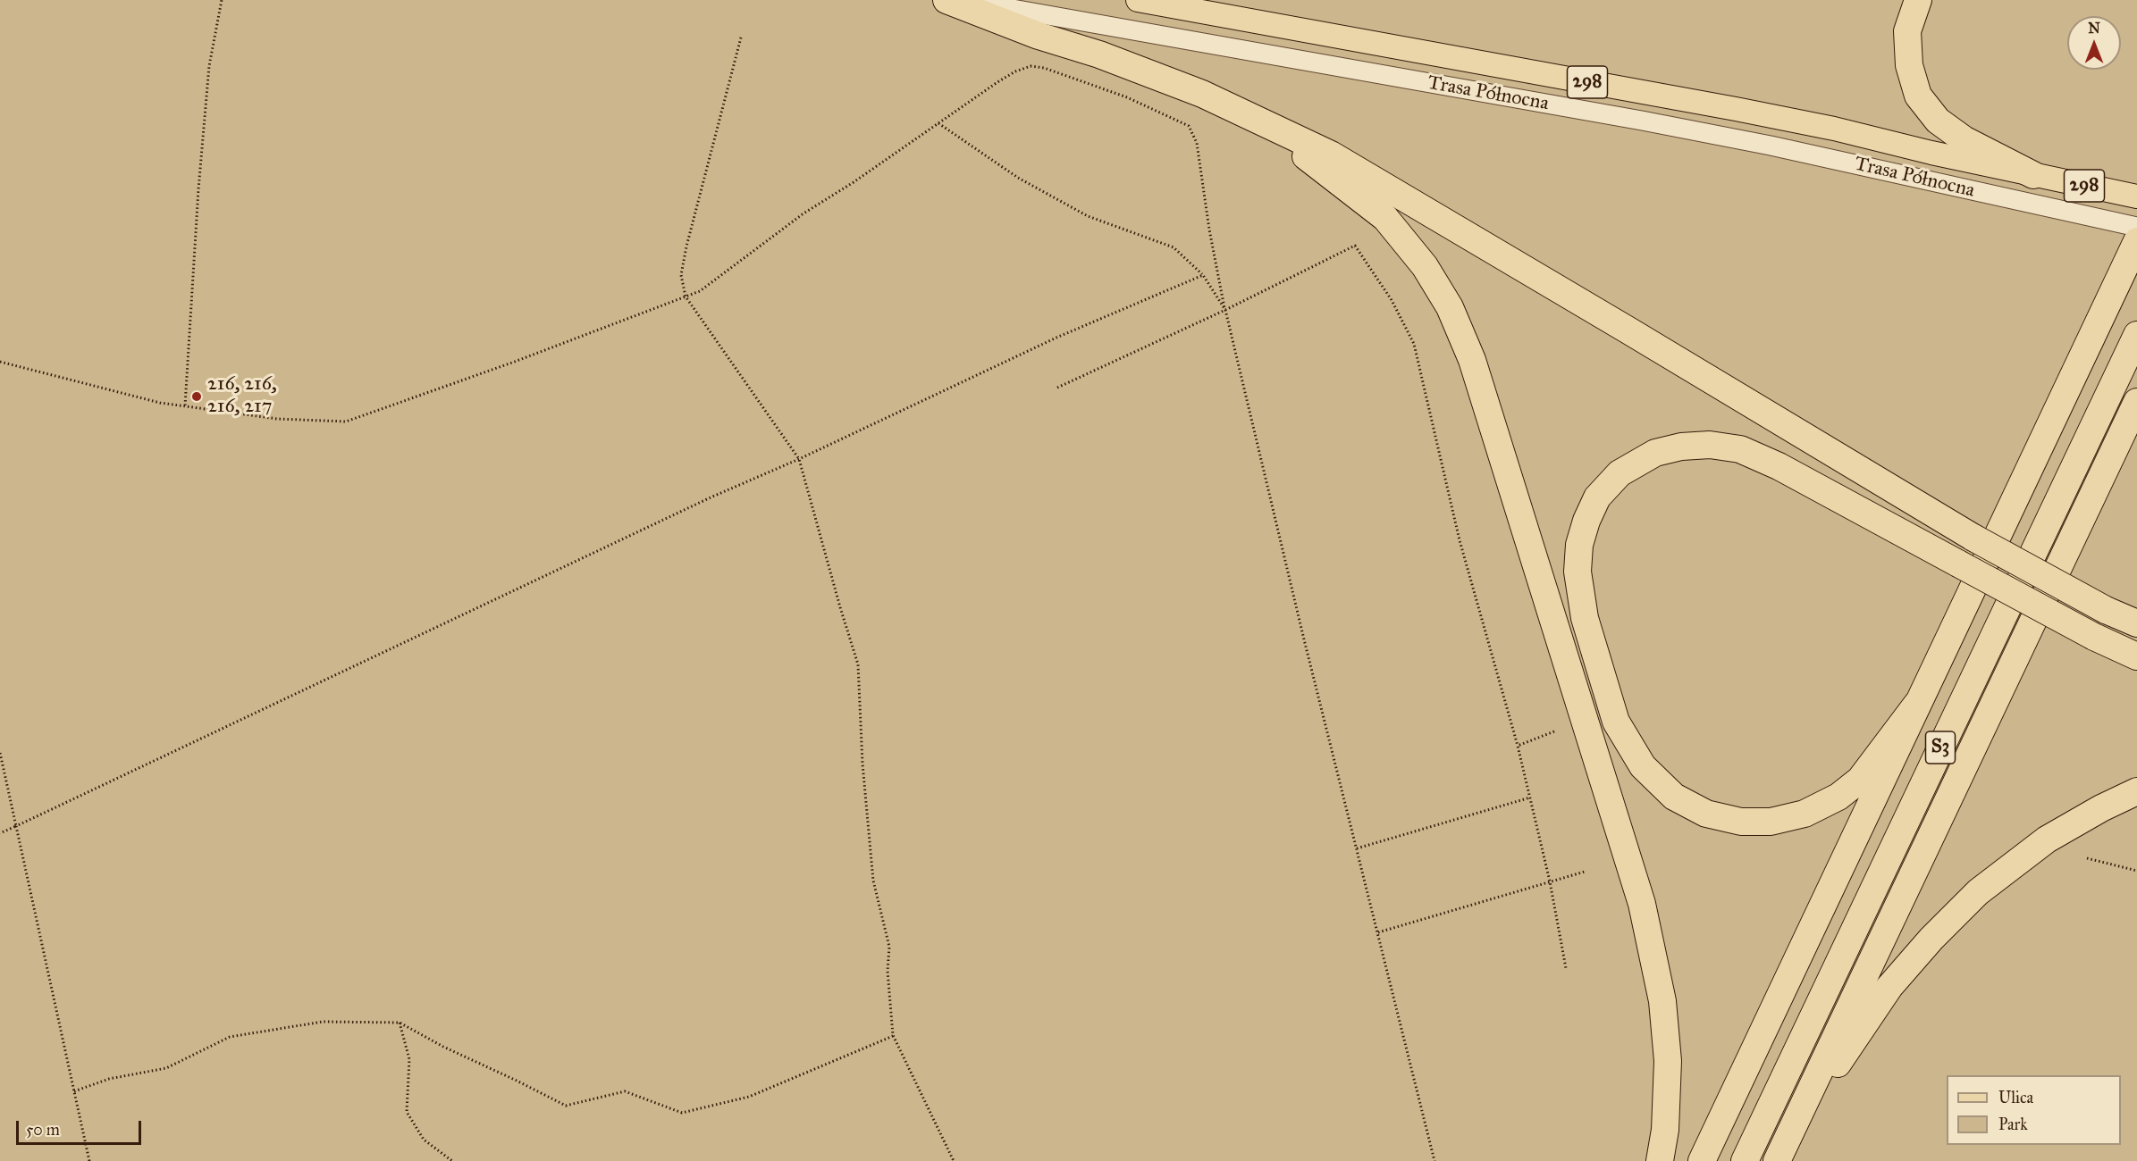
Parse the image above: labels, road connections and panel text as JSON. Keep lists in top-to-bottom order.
{
  "streets": {
    "highway": ["S3"],
    "main road": ["298", "Trasa Północna"]
  },
  "places": ["216, 216, 216, 217"],
  "legend": ["Ulica", "Park"],
  "scale_bar": "50 m",
  "north": "top"
}
